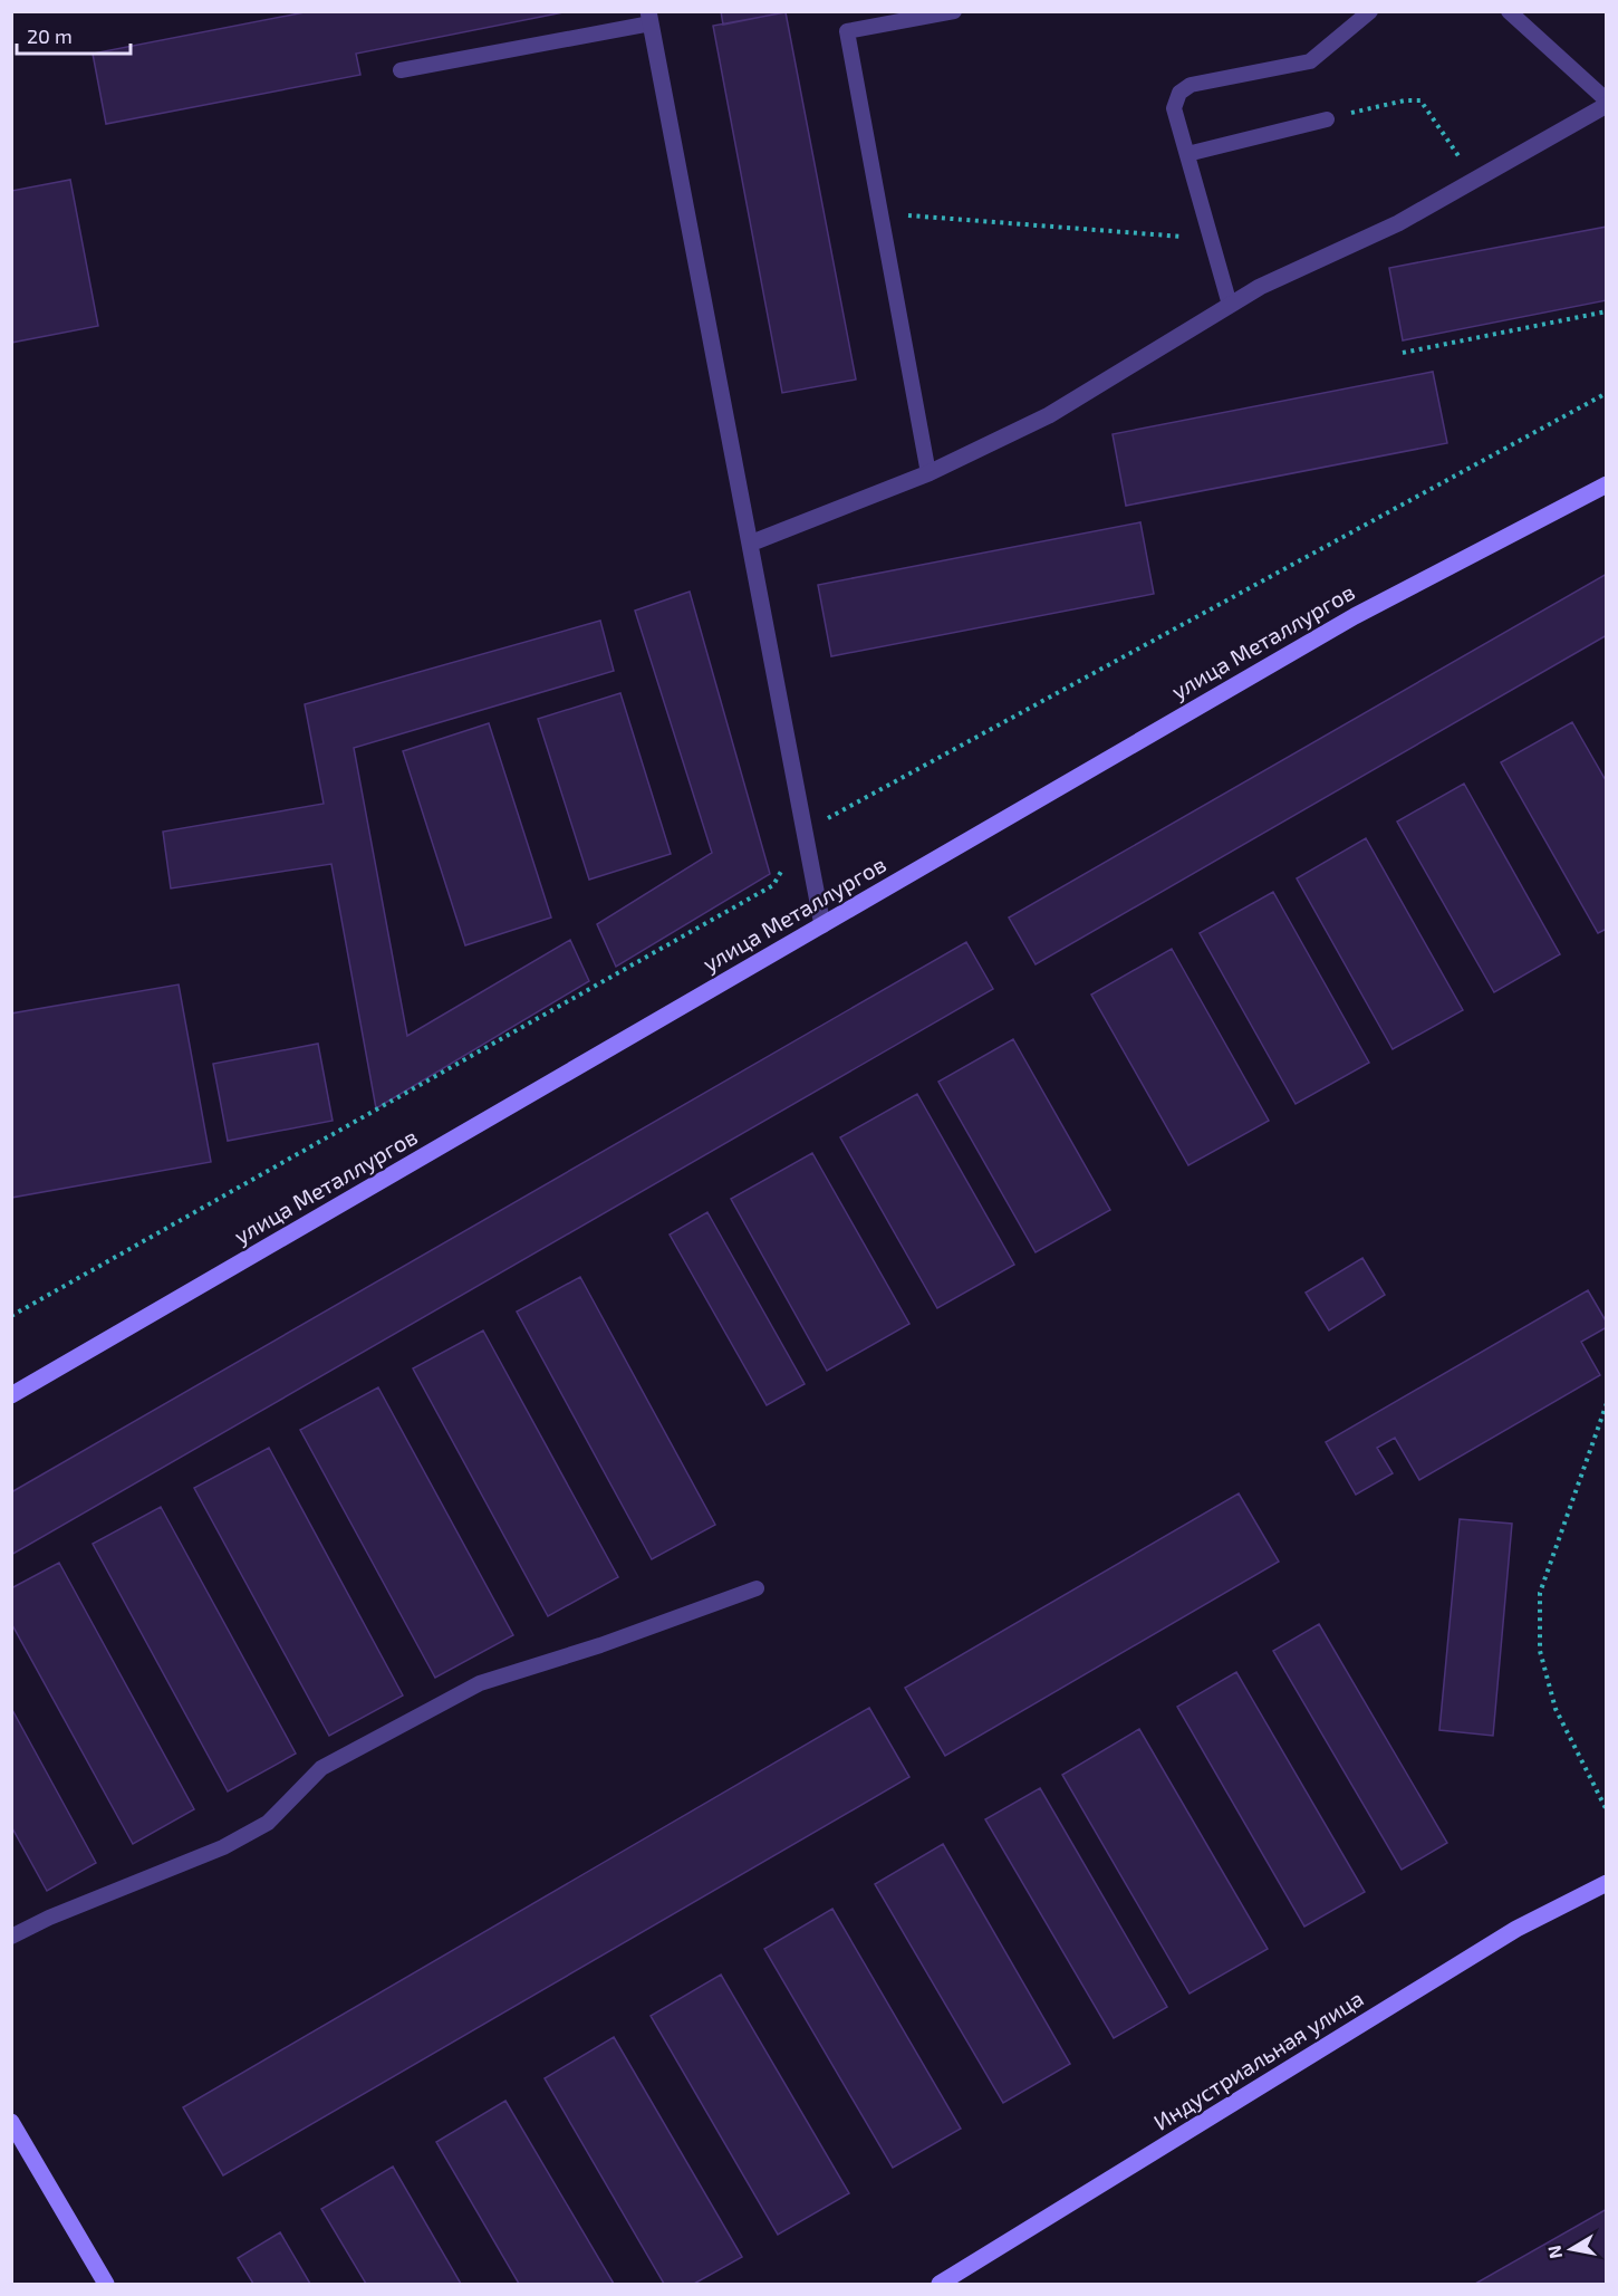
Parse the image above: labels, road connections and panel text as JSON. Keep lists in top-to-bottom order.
{
  "streets": {
    "street": ["улица Металлургов", "Индустриальная улица"]
  },
  "scale_bar": "20 m",
  "north": "left"
}
